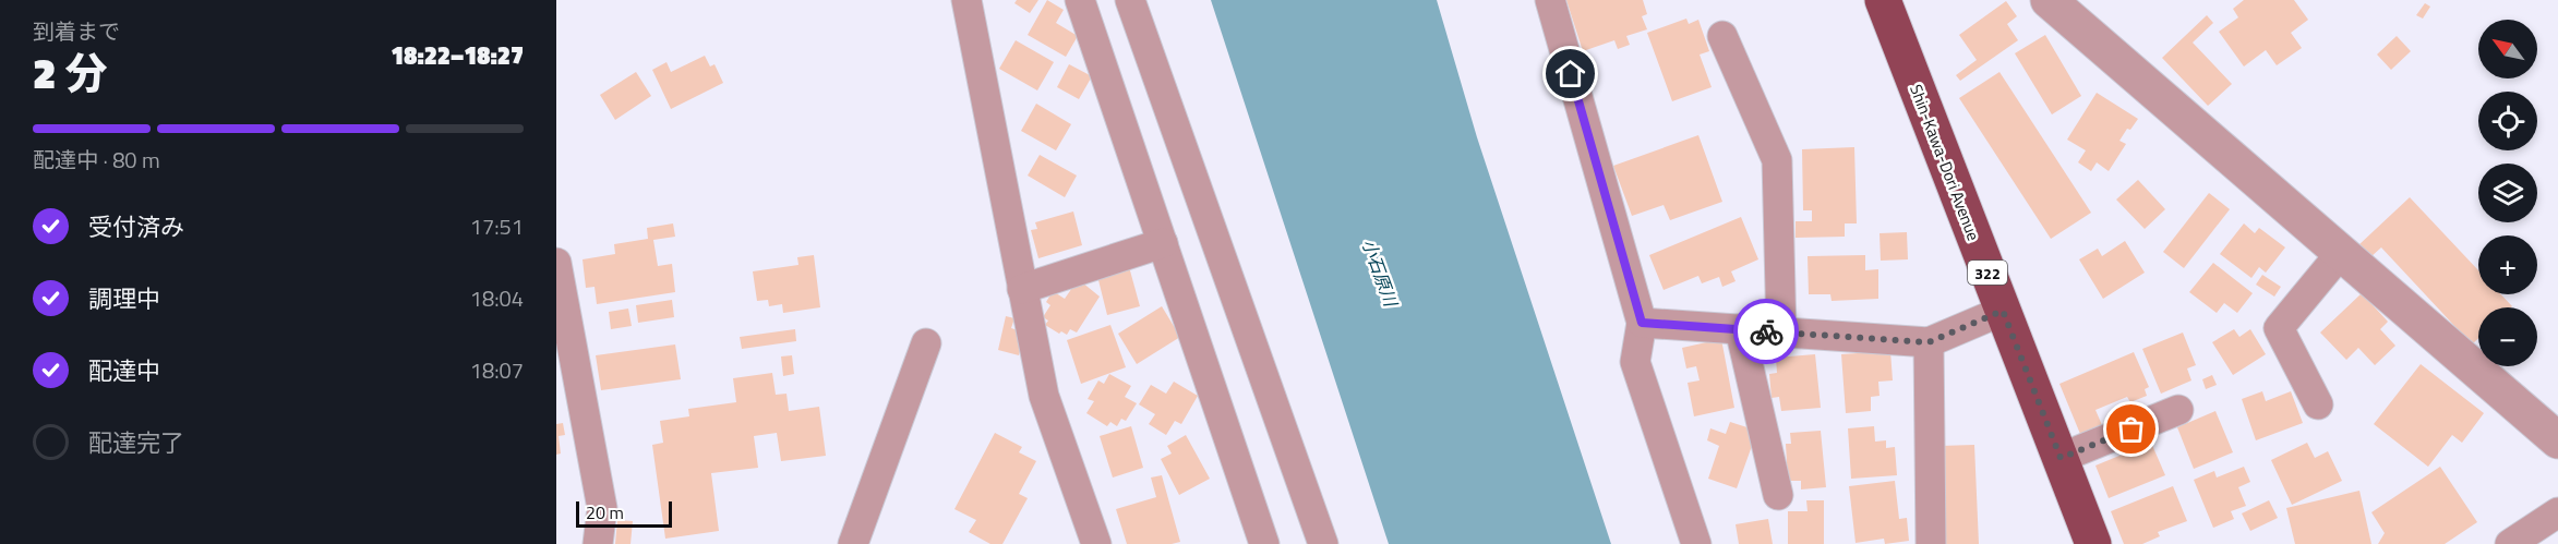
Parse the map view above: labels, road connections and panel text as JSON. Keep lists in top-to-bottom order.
{
  "streets": {
    "highway": ["Shin-Kawa-Dori Avenue", "322"]
  },
  "water": ["小石原川"],
  "scale_bar": "20 m",
  "north": "top left",
  "page": {
    "heading": ["2 分", "到着まで", "18:22–18:27"],
    "map_buttons": ["+", "−"],
    "bar": "配達中 · 80 m",
    "list": [
      ["受付済み", "17:51"],
      ["調理中", "18:04"],
      ["配達中", "18:07"],
      "配達完了"
    ],
    "scale": "20 m"
  }
}
